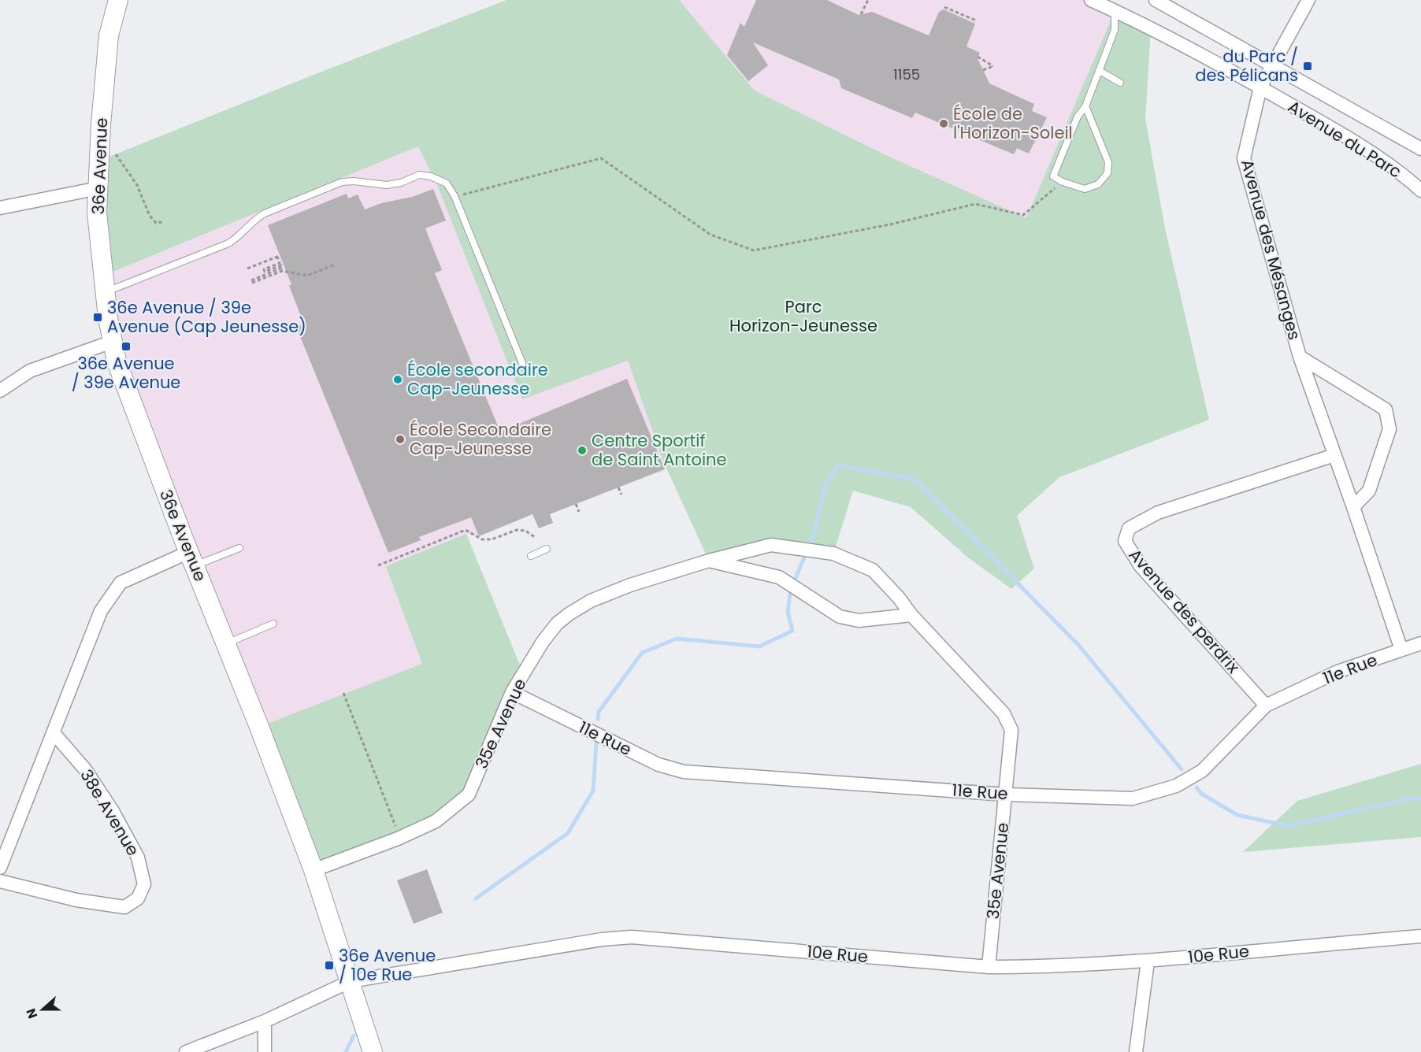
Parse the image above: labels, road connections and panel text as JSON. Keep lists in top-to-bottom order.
{
  "streets": {
    "street": [
      "Avenue du Parc",
      "36e Avenue",
      "Avenue des Mésanges",
      "Avenue des perdrix",
      "11e Rue",
      "35e Avenue",
      "38e Avenue",
      "10e Rue"
    ]
  },
  "crossings": [
    ["Avenue du Parc", "Avenue des Mésanges"],
    ["36e Avenue", "35e Avenue"],
    ["36e Avenue", "10e Rue"],
    ["Avenue des Mésanges", "Avenue des perdrix"],
    ["Avenue des Mésanges", "11e Rue"],
    ["Avenue des perdrix", "11e Rue"],
    ["11e Rue", "35e Avenue"],
    ["35e Avenue", "10e Rue"]
  ],
  "parks": ["Parc Horizon-Jeunesse"],
  "places": {
    "transit": [
      "du Parc / des Pélicans",
      "36e Avenue / 39e Avenue (Cap Jeunesse)",
      "36e Avenue / 39e Avenue",
      "36e Avenue / 10e Rue"
    ],
    "other": [
      "École de l'Horizon-Soleil",
      "École secondaire Cap-Jeunesse",
      "École Secondaire Cap-Jeunesse",
      "Centre Sportif de Saint Antoine"
    ]
  },
  "house_numbers": ["1155"],
  "north": "left"
}
